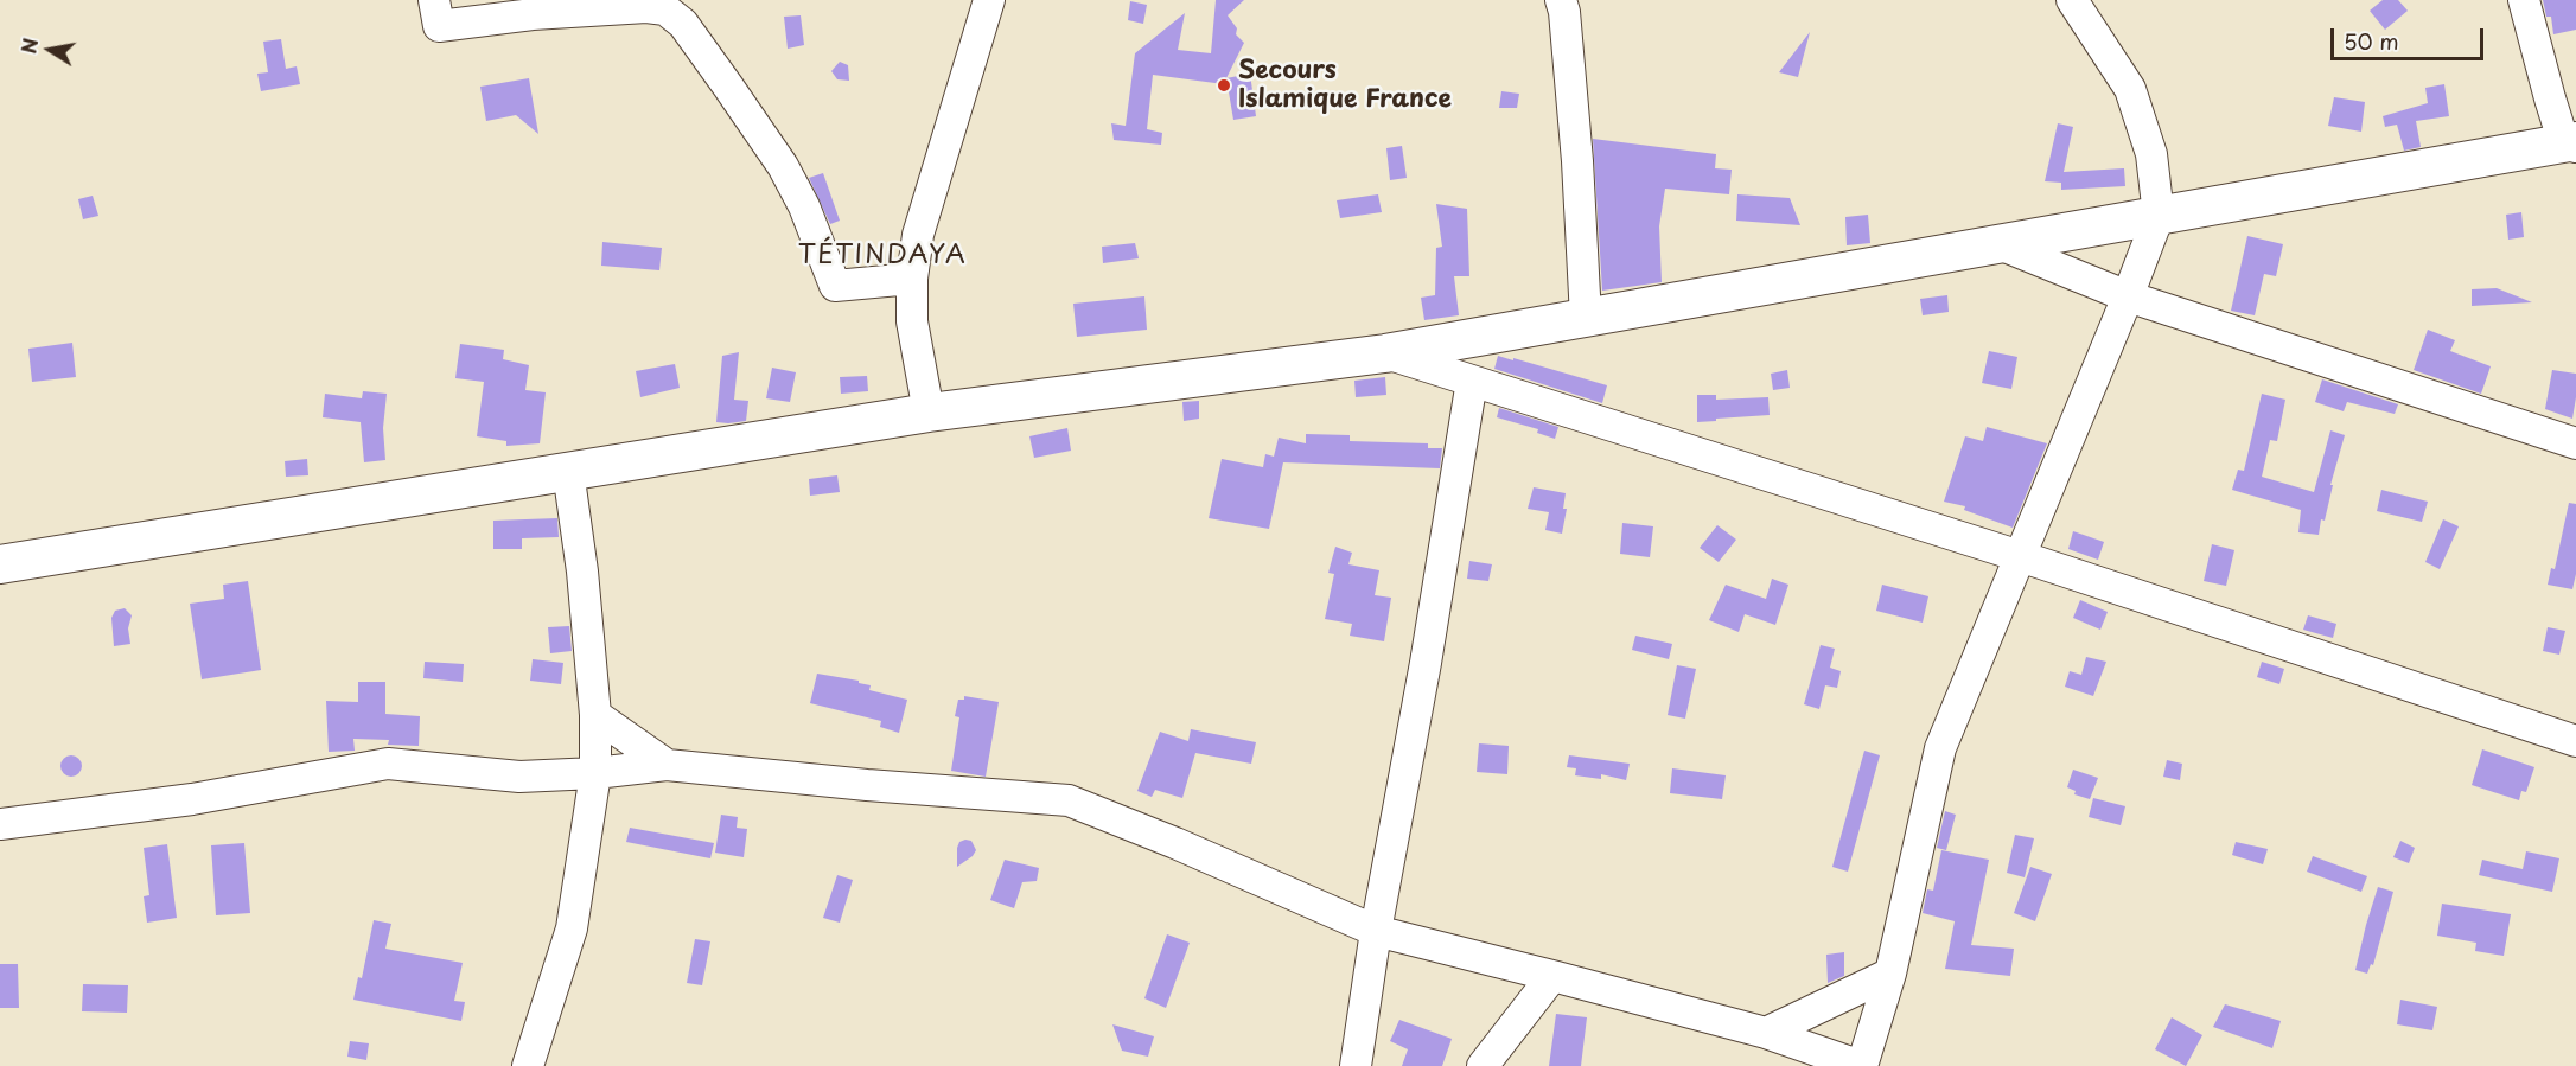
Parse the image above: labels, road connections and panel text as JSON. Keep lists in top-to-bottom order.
{
  "districts": ["TÉTINDAYA"],
  "places": ["Secours Islamique France"],
  "scale_bar": "50 m",
  "north": "left"
}
